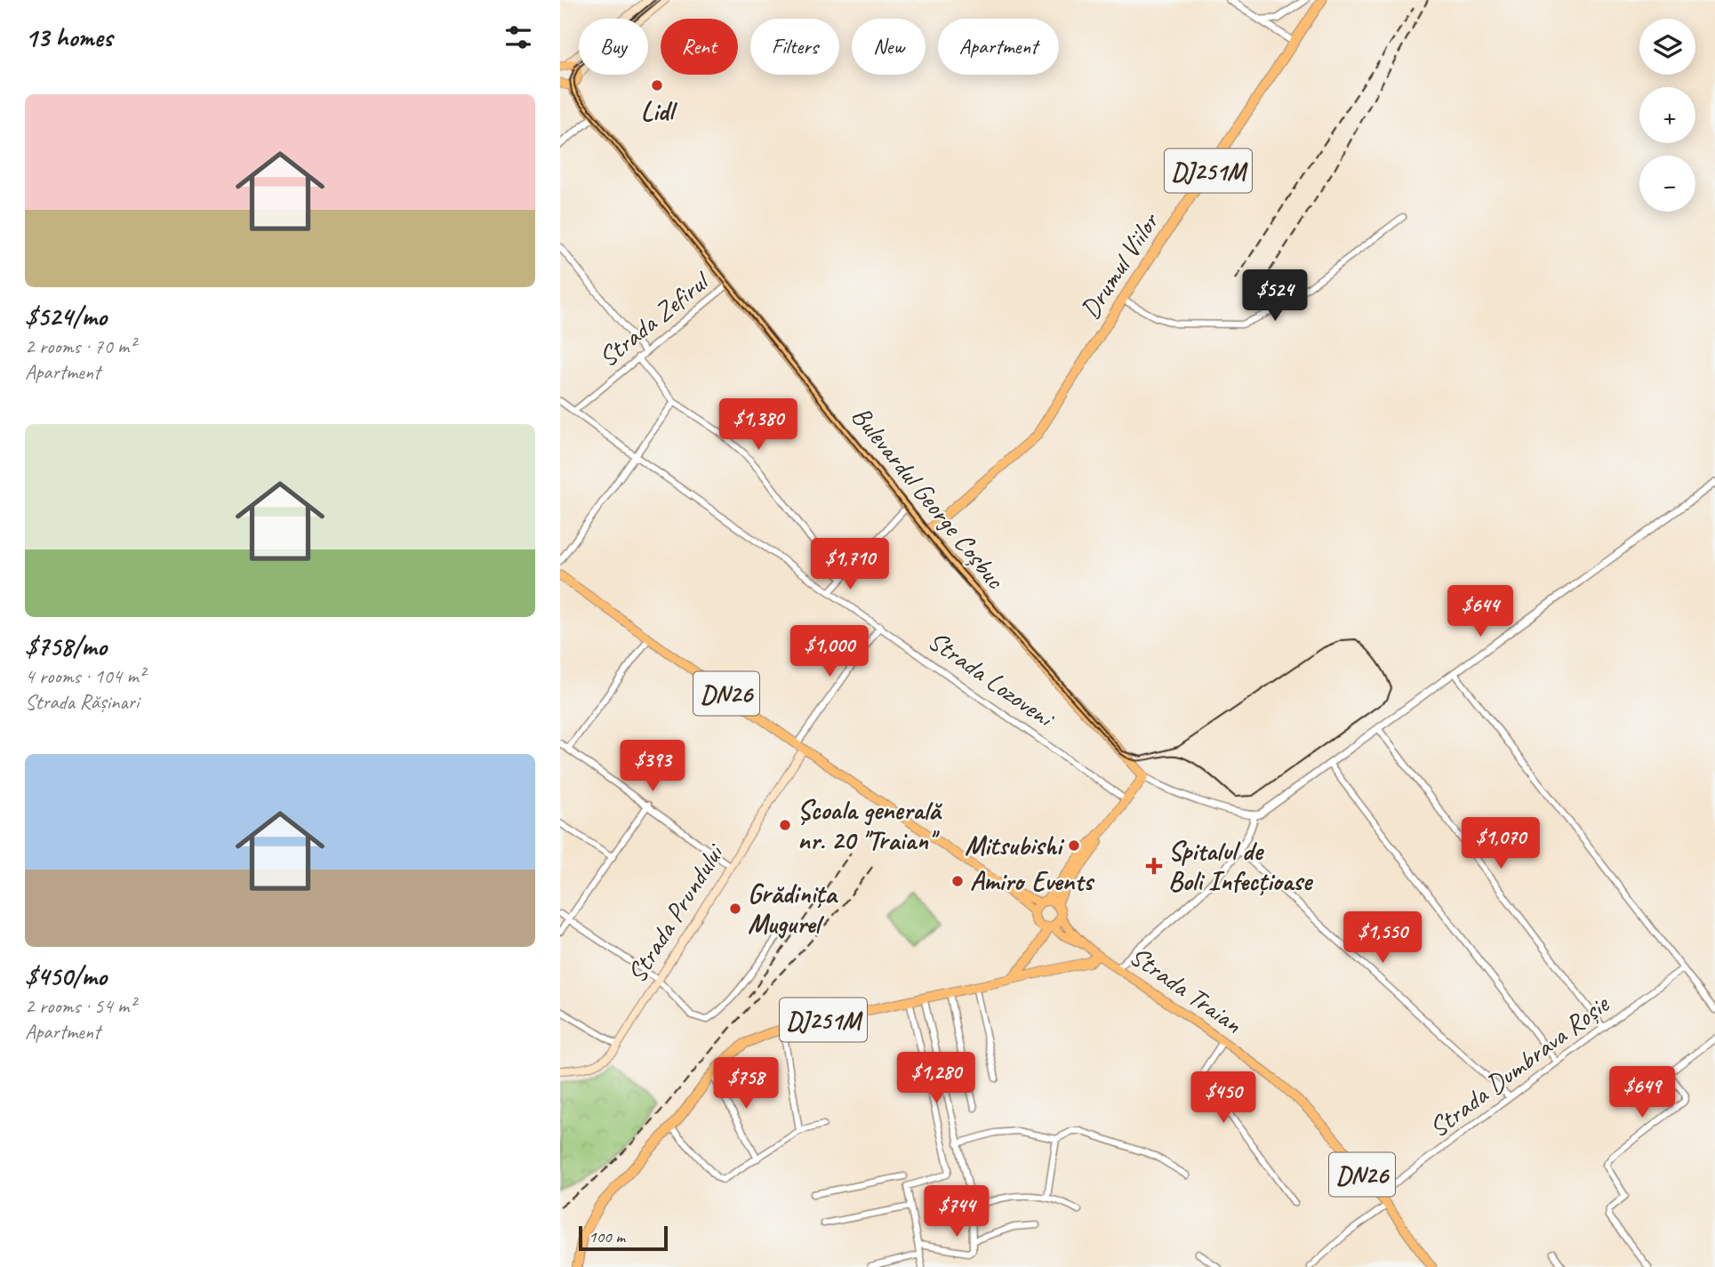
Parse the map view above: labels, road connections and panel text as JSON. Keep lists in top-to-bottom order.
{
  "streets": {
    "highway": [
      "DJ251M",
      "Drumul Viilor",
      "Bulevardul George Coșbuc",
      "DN26"
    ],
    "main road": ["Strada Prundului", "Strada Traian"],
    "street": ["Strada Zefirul", "Strada Lozoveni", "Strada Dumbrava Roșie"]
  },
  "crossings": [
    ["DJ251M", "Strada Traian"],
    ["Drumul Viilor", "Bulevardul George Coșbuc"],
    ["Strada Zefirul", "Bulevardul George Coșbuc"],
    ["Strada Zefirul", "Strada Lozoveni"],
    ["Strada Lozoveni", "Strada Prundului"],
    ["DN26", "Strada Prundului"],
    ["DN26", "Strada Traian"],
    ["Strada Traian", "Strada Dumbrava Roșie"]
  ],
  "places": {
    "other": [
      "Lidl",
      "Școala generală nr. 20 \"Traian\"",
      "Mitsubishi",
      "Amiro Events",
      "Grădinița Mugurel"
    ],
    "health": ["Spitalul de Boli Infecțioase"]
  },
  "scale_bar": "100 m",
  "page": {
    "heading": "13 homes",
    "map_buttons": ["+", "−"],
    "chip": [
      "Buy",
      "Rent",
      "Filters",
      "New",
      "Apartment"
    ],
    "list": [
      {
        "name": "$524/mo",
        "note": "2 rooms · 70 m² · Apartment"
      },
      {
        "name": "$758/mo",
        "note": "4 rooms · 104 m² · Strada Rășinari"
      },
      {
        "name": "$450/mo",
        "note": "2 rooms · 54 m² · Apartment"
      }
    ],
    "price": [
      "$524",
      "$1,380",
      "$1,710",
      "$644",
      "$1,000",
      "$393",
      "$1,070",
      "$1,550",
      "$1,280",
      "$758",
      "$649",
      "$450",
      "$744"
    ],
    "scale": "100 m"
  }
}
